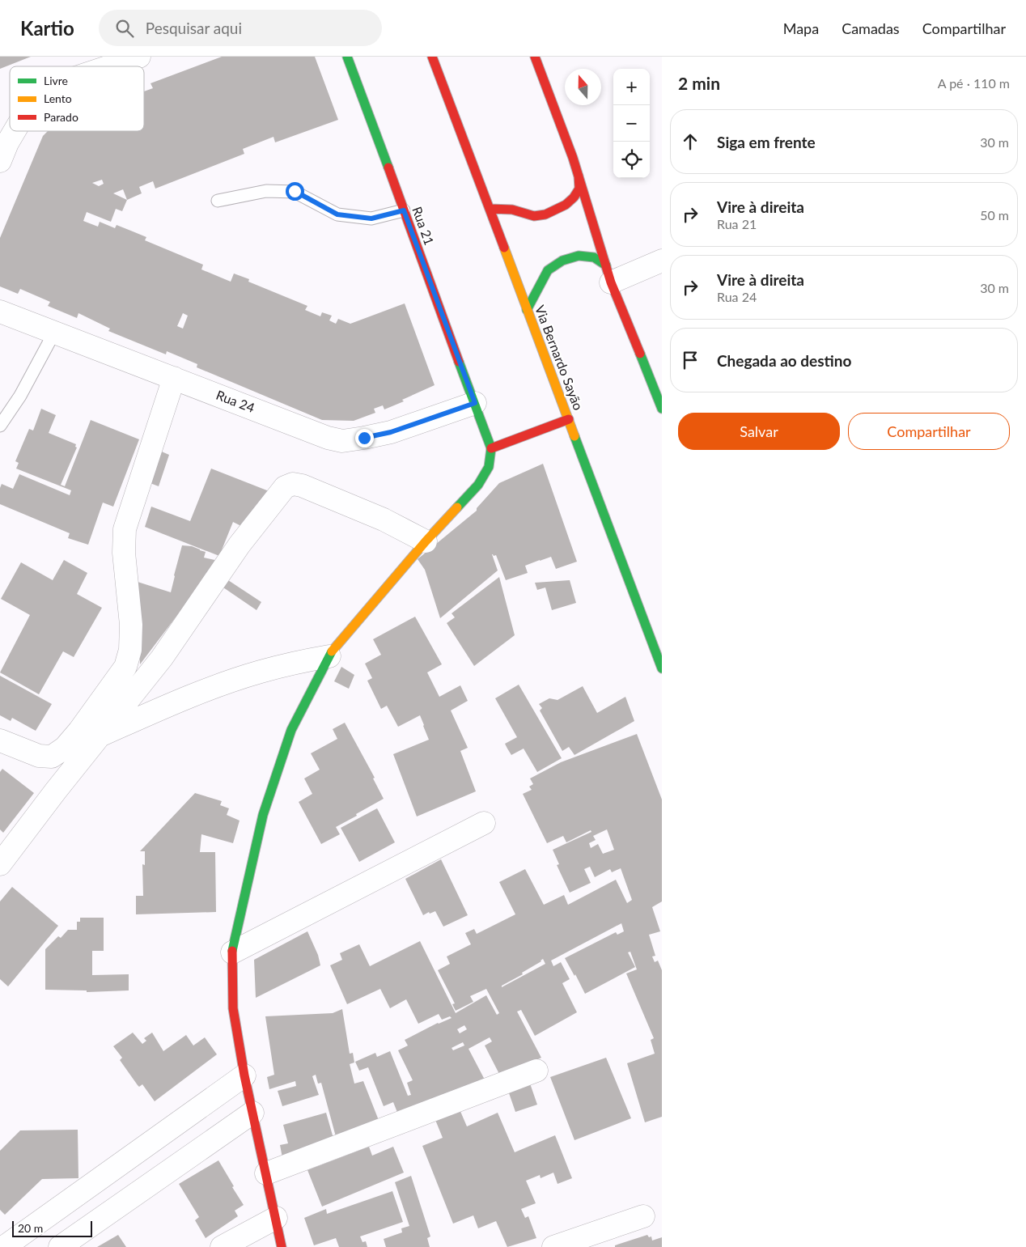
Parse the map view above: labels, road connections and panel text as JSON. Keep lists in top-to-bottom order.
{
  "streets": {
    "street": ["Rua 21", "Via Bernardo Sayão", "Rua 24"]
  },
  "crossings": [
    ["Rua 21", "Rua 24"]
  ],
  "legend": ["Livre", "Lento", "Parado"],
  "scale_bar": "20 m",
  "north": "top",
  "page": {
    "header": "Kartio",
    "search": "Pesquisar aqui",
    "nav": ["Mapa", "Camadas", "Compartilhar"],
    "heading": ["2 min", "A pé · 110 m"],
    "map_buttons": ["+", "−"],
    "list": [
      ["Siga em frente", "30 m"],
      ["Vire à direita", "Rua 21", "50 m"],
      ["Vire à direita", "Rua 24", "30 m"],
      "Chegada ao destino"
    ],
    "buttons": ["Salvar", "Compartilhar"],
    "scale": "20 m"
  }
}
